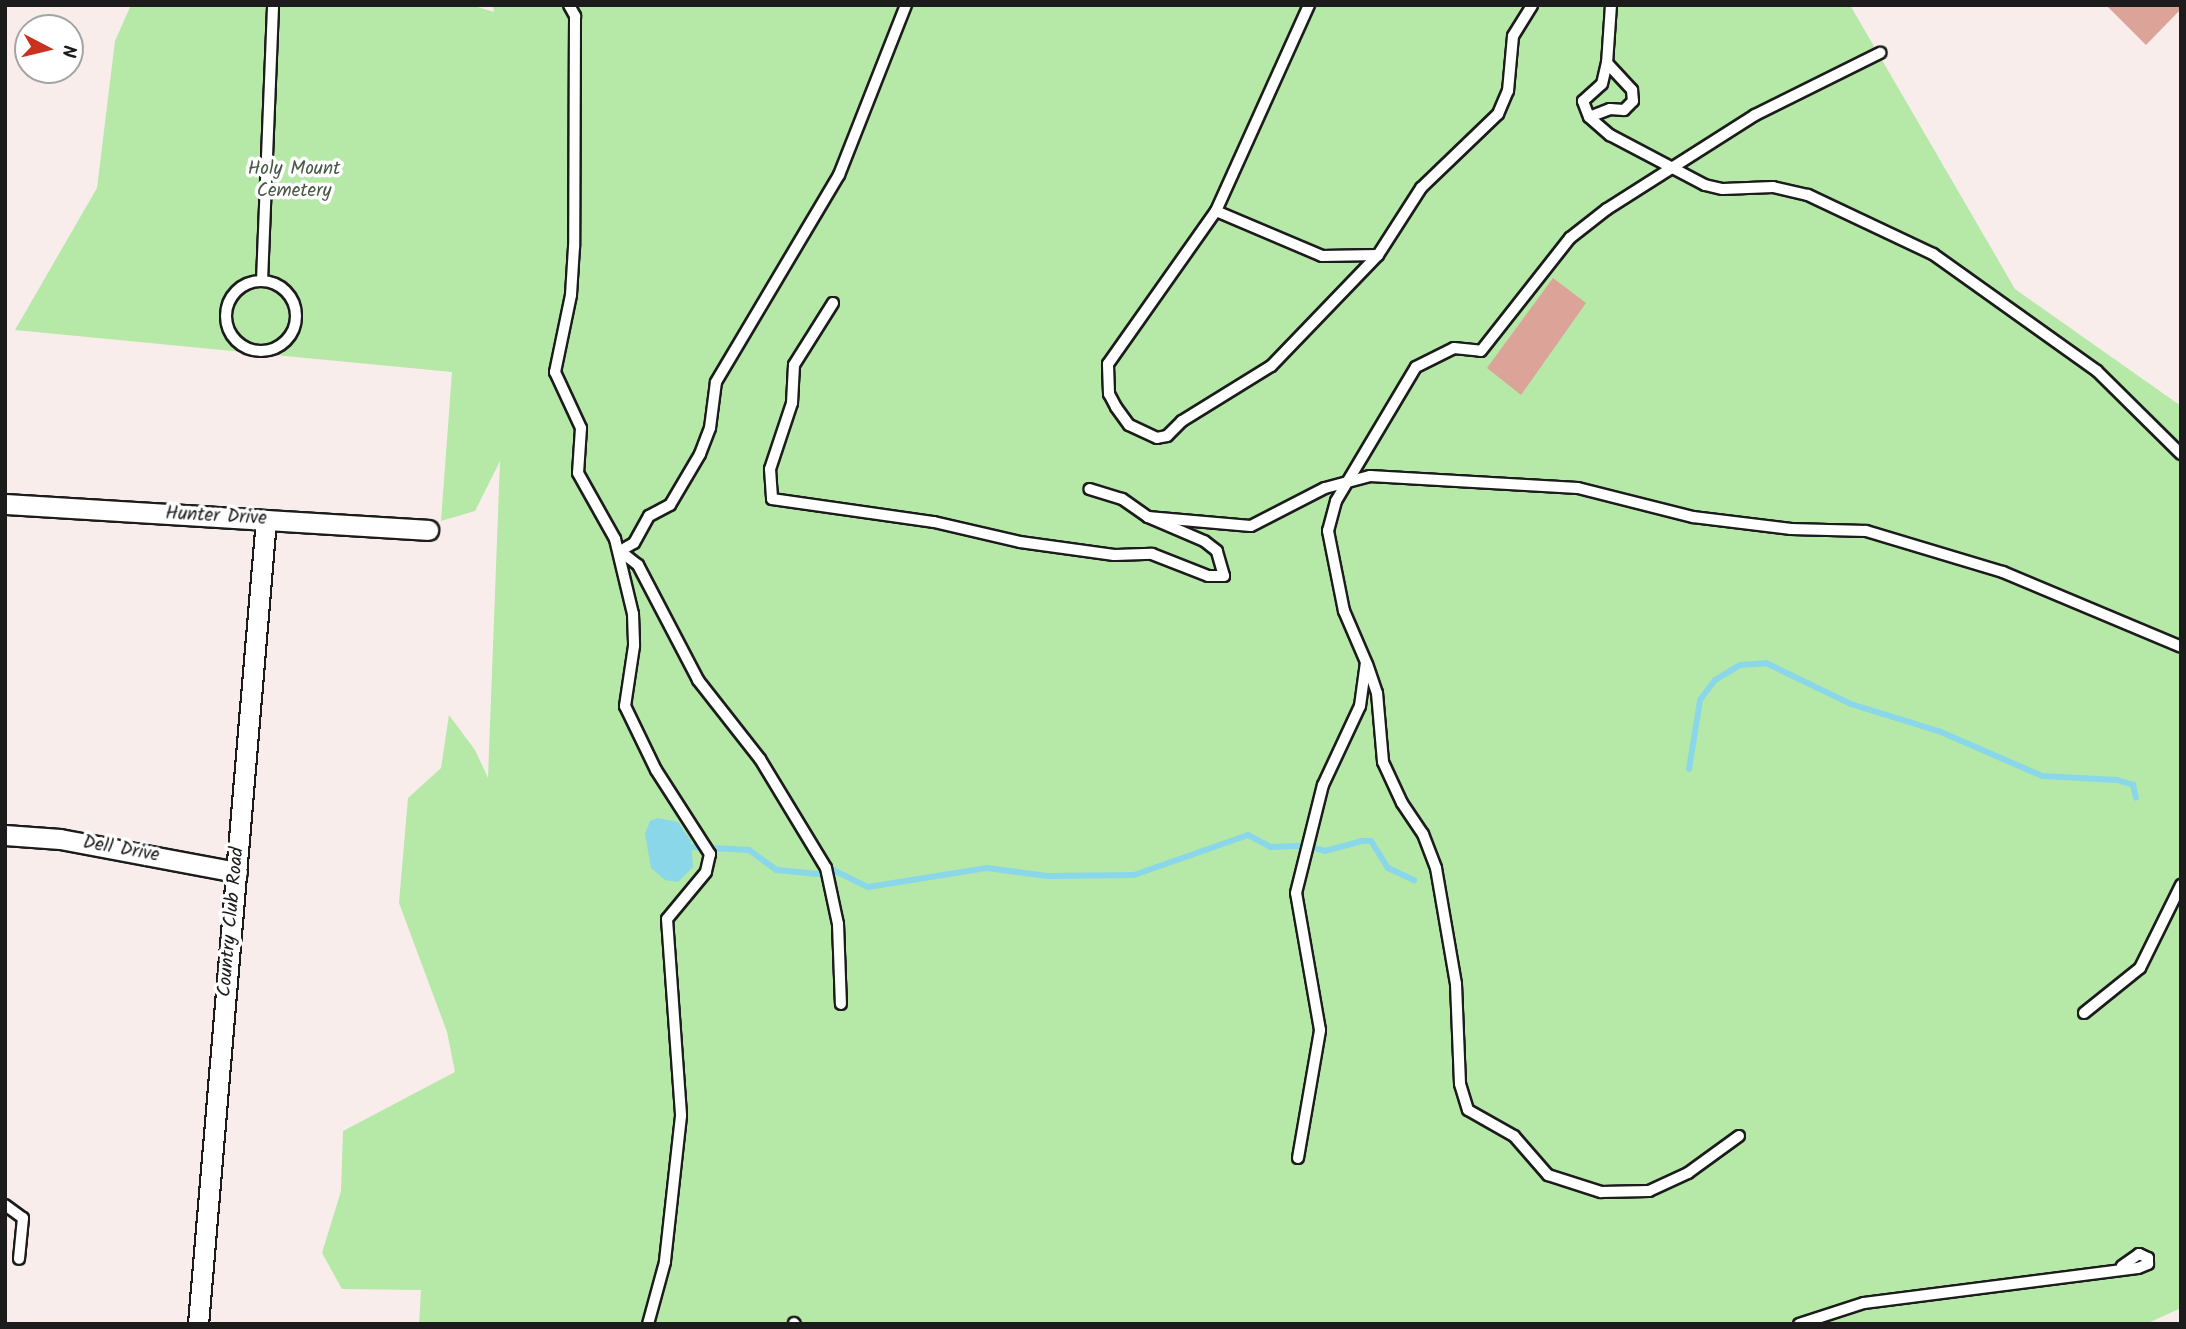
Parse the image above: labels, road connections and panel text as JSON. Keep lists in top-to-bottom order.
{
  "streets": {
    "street": ["Hunter Drive", "Dell Drive", "Country Club Road"]
  },
  "crossings": [
    ["Hunter Drive", "Country Club Road"],
    ["Dell Drive", "Country Club Road"]
  ],
  "parks": ["Holy Mount Cemetery"],
  "north": "right"
}
